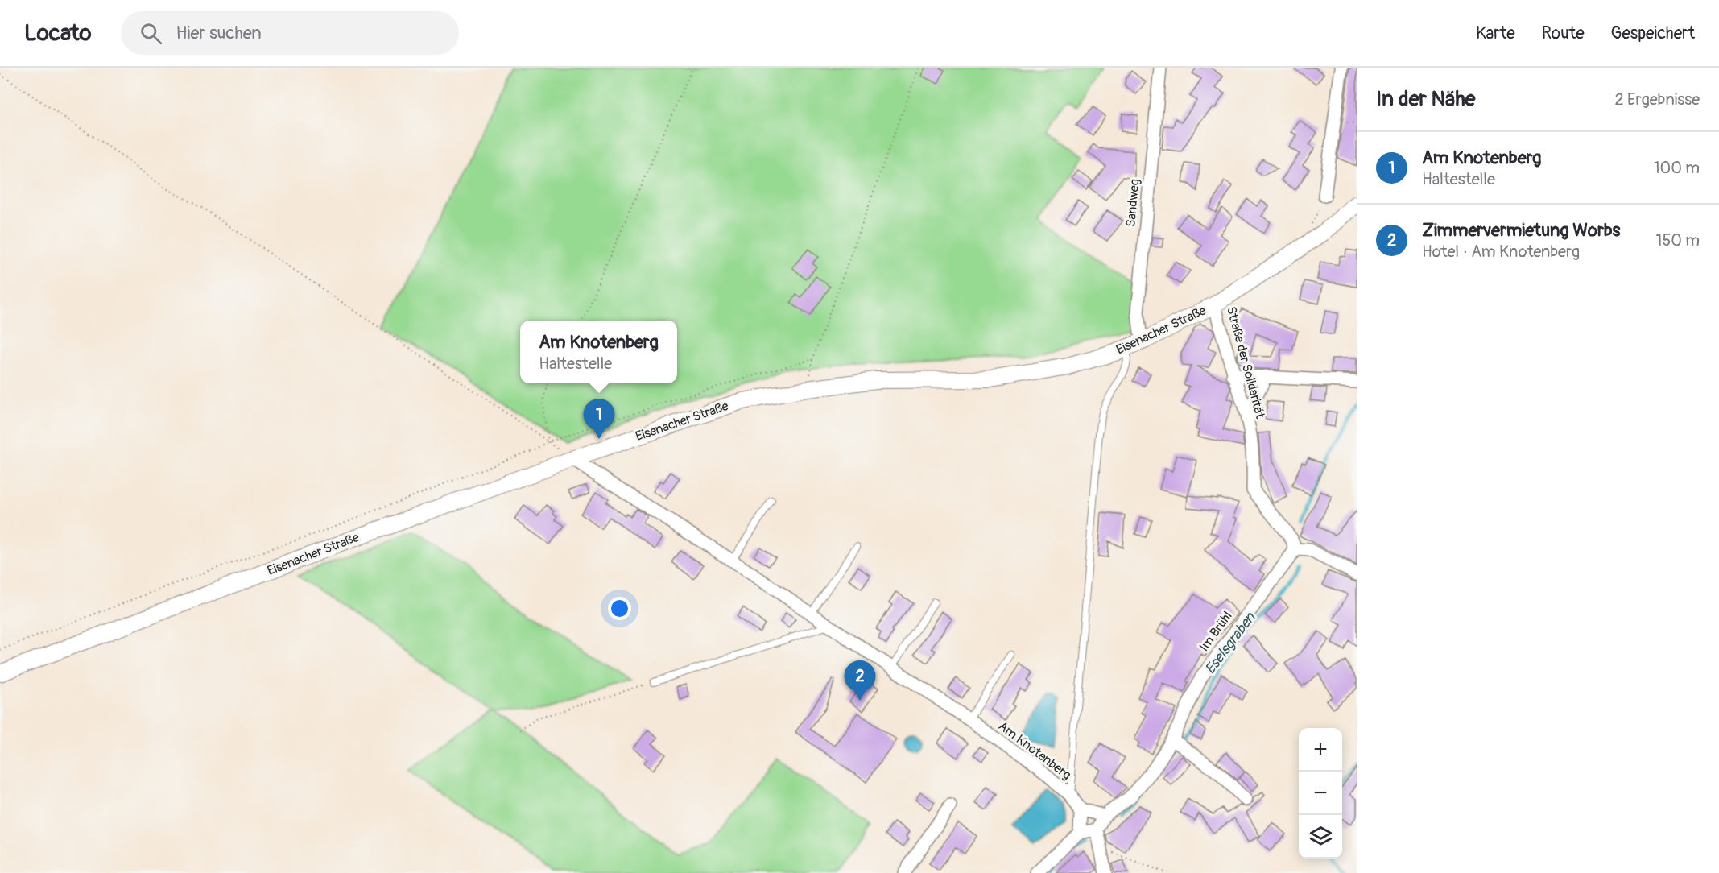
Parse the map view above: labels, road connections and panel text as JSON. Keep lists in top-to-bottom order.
{
  "streets": {
    "main road": ["Eisenacher Straße"],
    "street": [
      "Sandweg",
      "Straße der Solidarität",
      "Im Brühl",
      "Am Knotenberg"
    ]
  },
  "crossings": [
    ["Sandweg", "Eisenacher Straße"],
    ["Eisenacher Straße", "Straße der Solidarität"],
    ["Eisenacher Straße", "Am Knotenberg"],
    ["Straße der Solidarität", "Im Brühl"]
  ],
  "water": ["Eselsgraben"],
  "page": {
    "header": "Locato",
    "search": "Hier suchen",
    "nav": ["Karte", "Route", "Gespeichert"],
    "heading": ["In der Nähe", "2 Ergebnisse"],
    "list": [
      {
        "mark": "1",
        "name": "Am Knotenberg",
        "note": "Haltestelle",
        "value": "100 m"
      },
      {
        "mark": "2",
        "name": "Zimmervermietung Worbs",
        "note": "Hotel · Am Knotenberg",
        "value": "150 m"
      }
    ],
    "popup": ["Am Knotenberg", "Haltestelle"],
    "pins": ["1", "2"],
    "map_buttons": ["+", "−"]
  }
}
